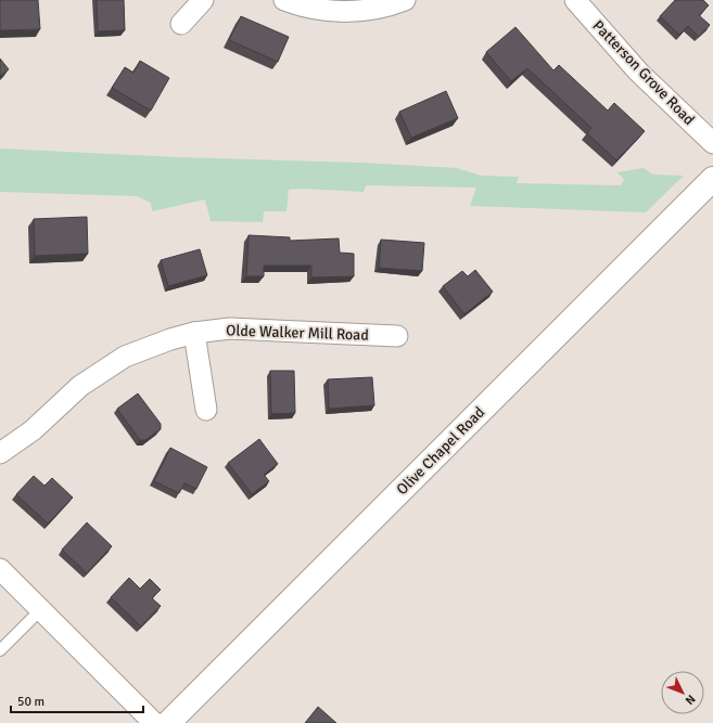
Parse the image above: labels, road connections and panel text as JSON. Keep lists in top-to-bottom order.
{
  "streets": {
    "main road": ["Olive Chapel Road"],
    "street": ["Patterson Grove Road", "Olde Walker Mill Road"]
  },
  "scale_bar": "50 m",
  "north": "bottom right"
}
